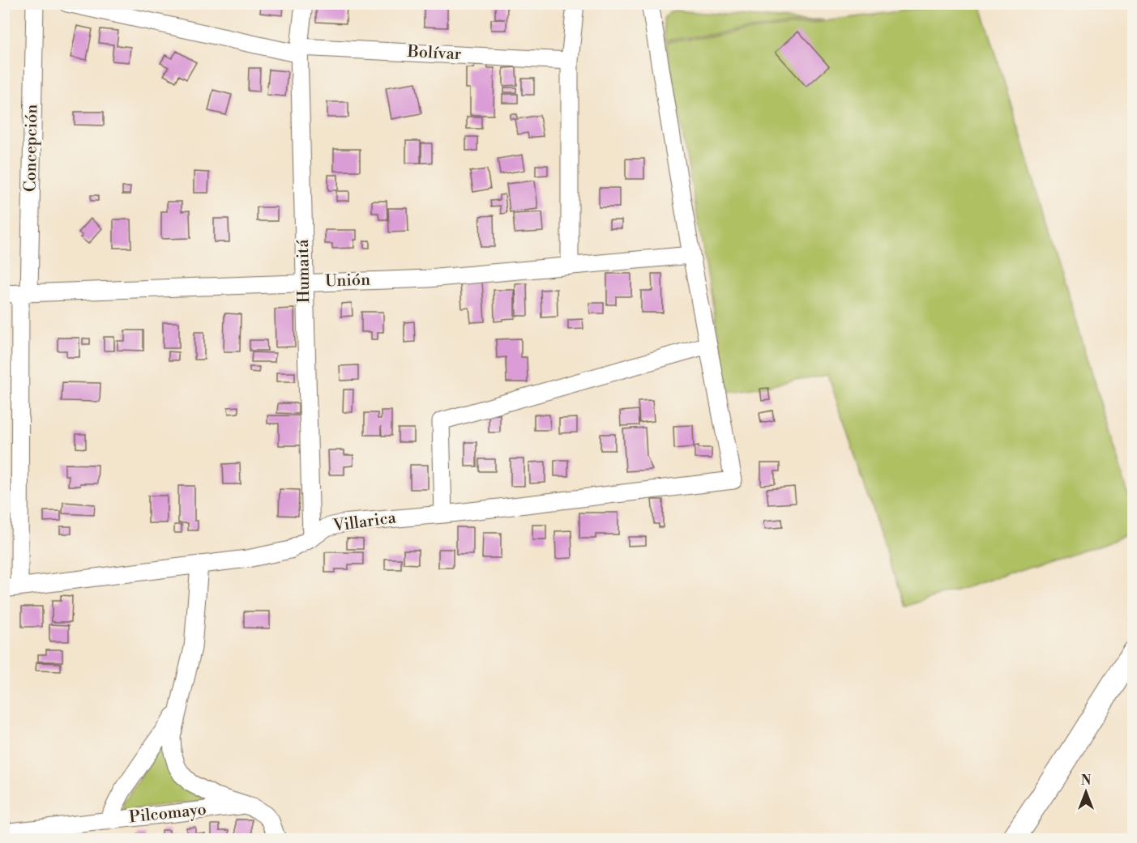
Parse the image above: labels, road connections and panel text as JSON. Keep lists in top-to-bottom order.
{
  "streets": {
    "street": [
      "Bolívar",
      "Concepción",
      "Humaitá",
      "Unión",
      "Villarica",
      "Pilcomayo"
    ]
  },
  "crossings": [
    ["Bolívar", "Humaitá"],
    ["Concepción", "Unión"],
    ["Concepción", "Villarica"],
    ["Humaitá", "Unión"],
    ["Humaitá", "Villarica"]
  ],
  "north": "top"
}
